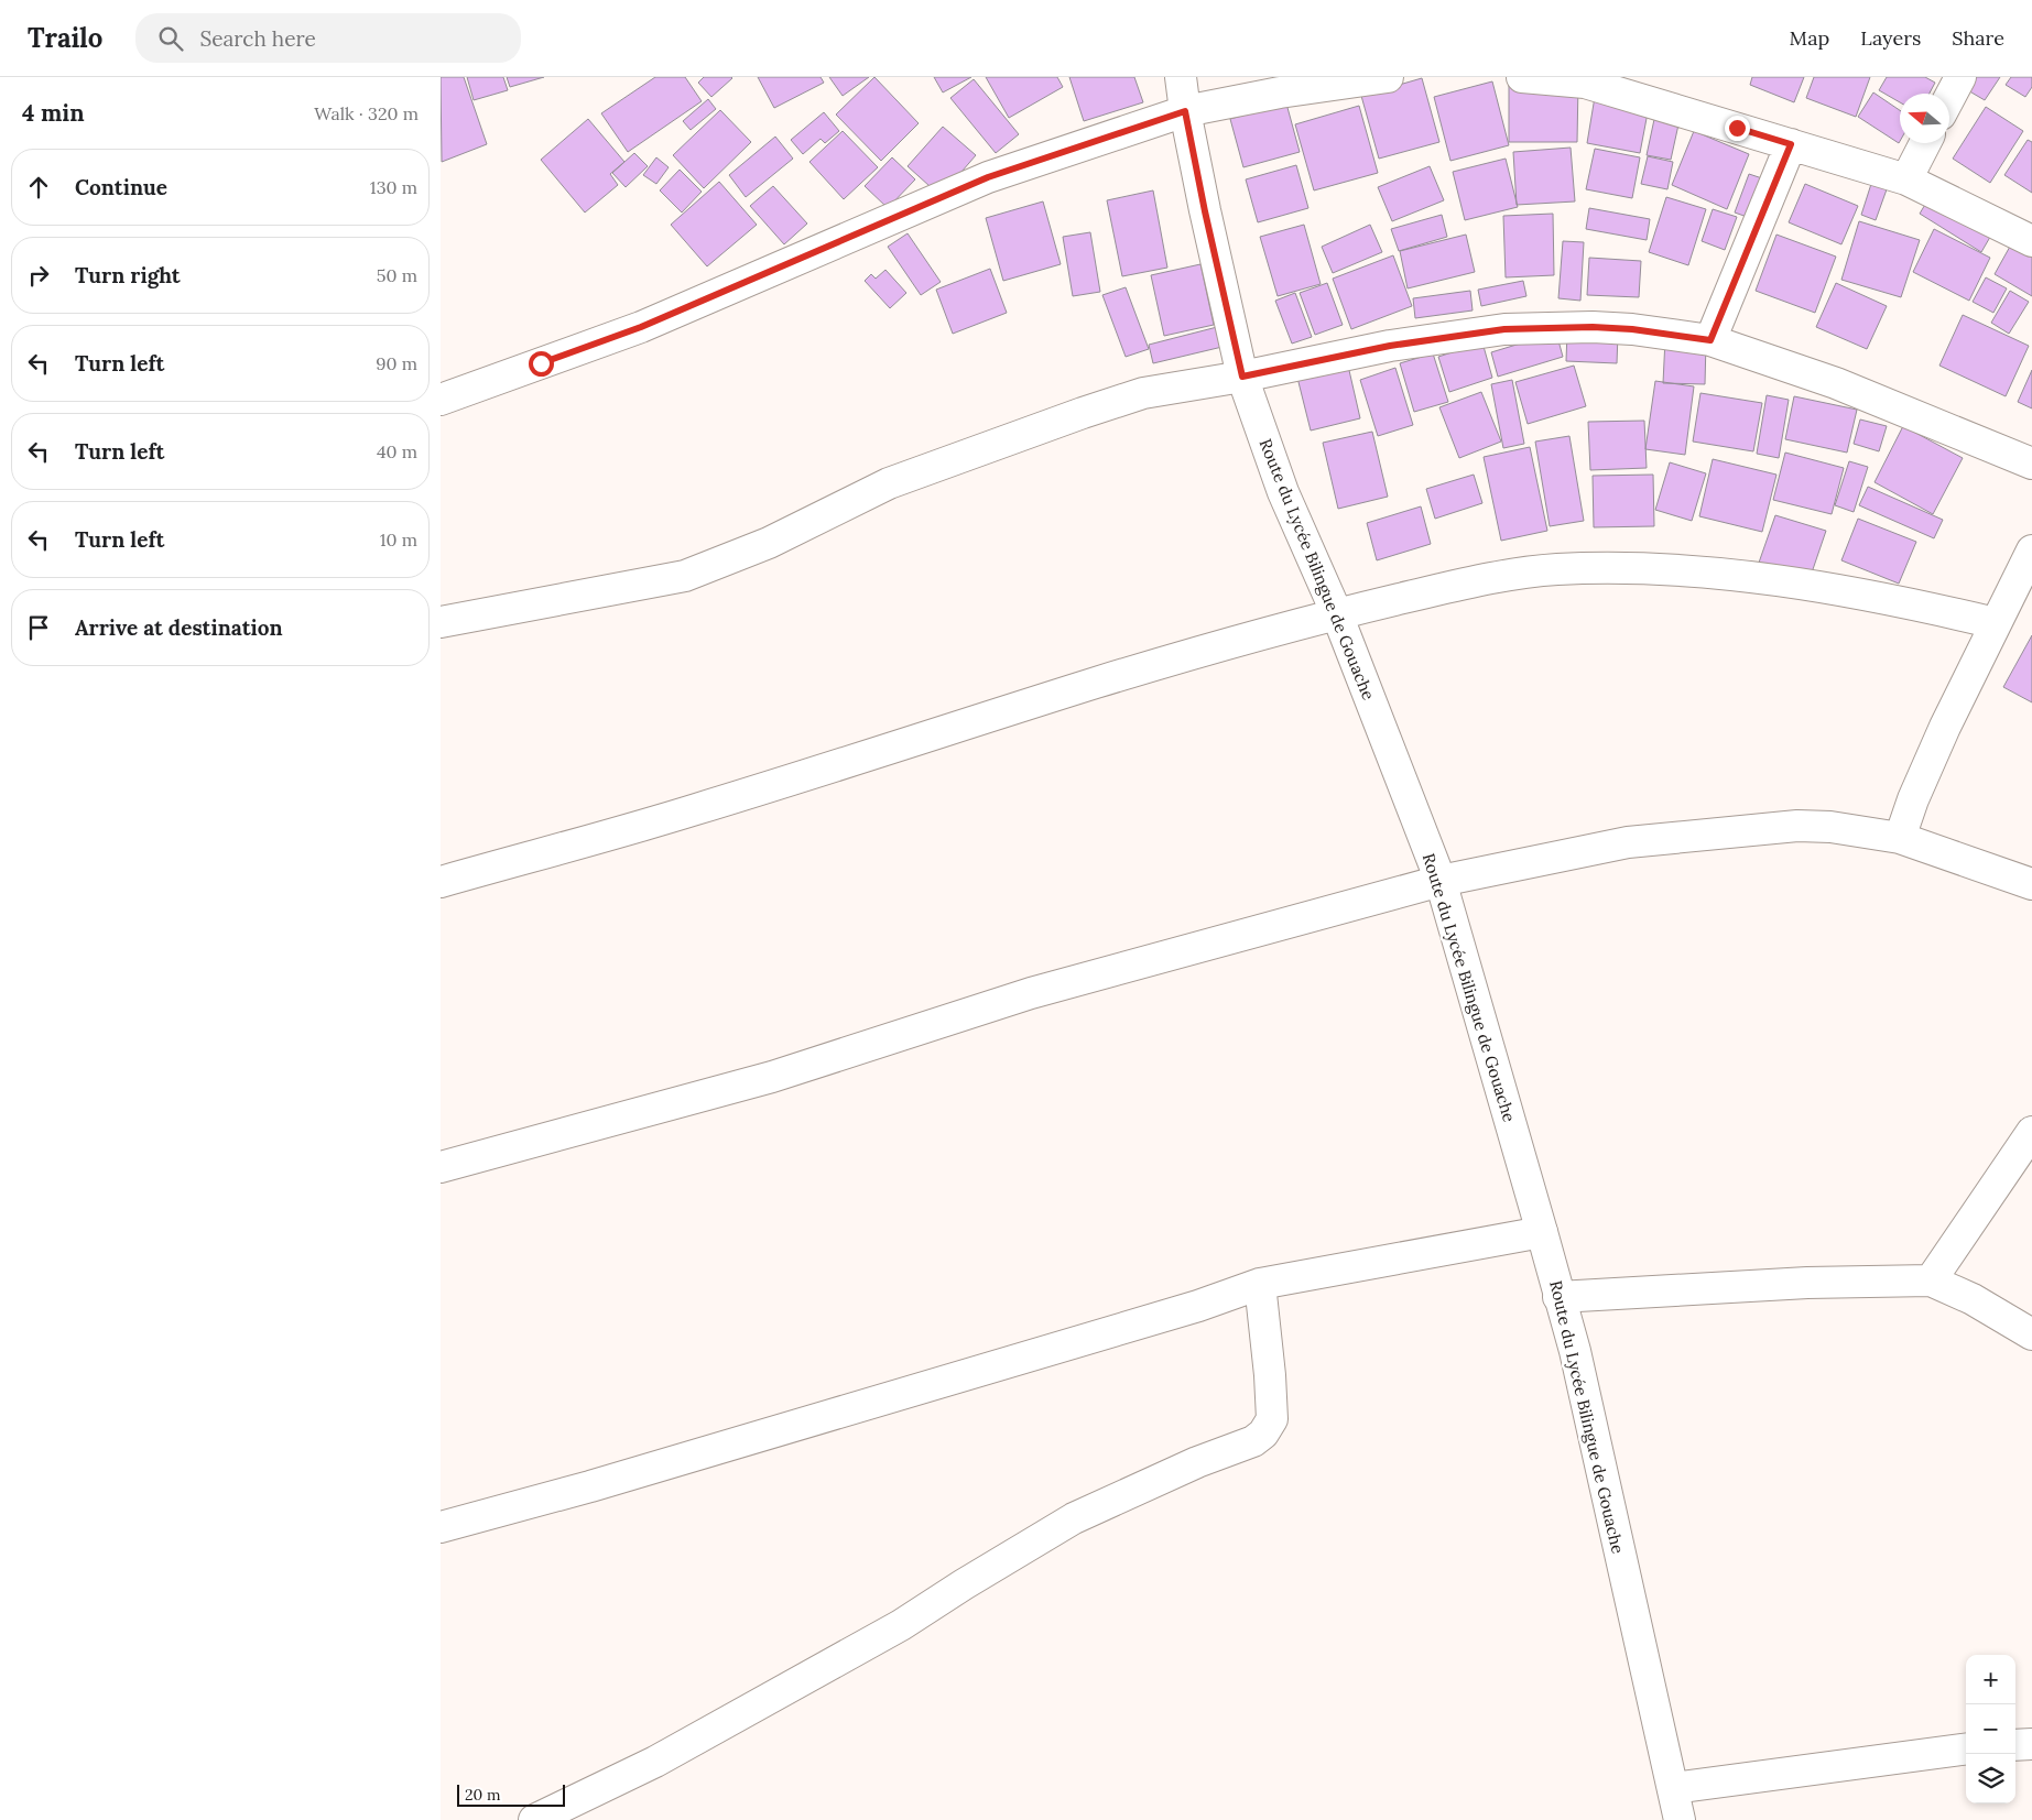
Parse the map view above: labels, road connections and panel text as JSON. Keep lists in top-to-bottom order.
{
  "streets": {
    "street": ["Route du Lycée Bilingue de Gouache"]
  },
  "scale_bar": "20 m",
  "north": "left",
  "page": {
    "header": "Trailo",
    "search": "Search here",
    "nav": ["Map", "Layers", "Share"],
    "heading": ["4 min", "Walk · 320 m"],
    "list": [
      ["Continue", "130 m"],
      ["Turn right", "50 m"],
      ["Turn left", "90 m"],
      ["Turn left", "40 m"],
      ["Turn left", "10 m"],
      "Arrive at destination"
    ],
    "map_buttons": ["+", "−"],
    "scale": "20 m"
  }
}
